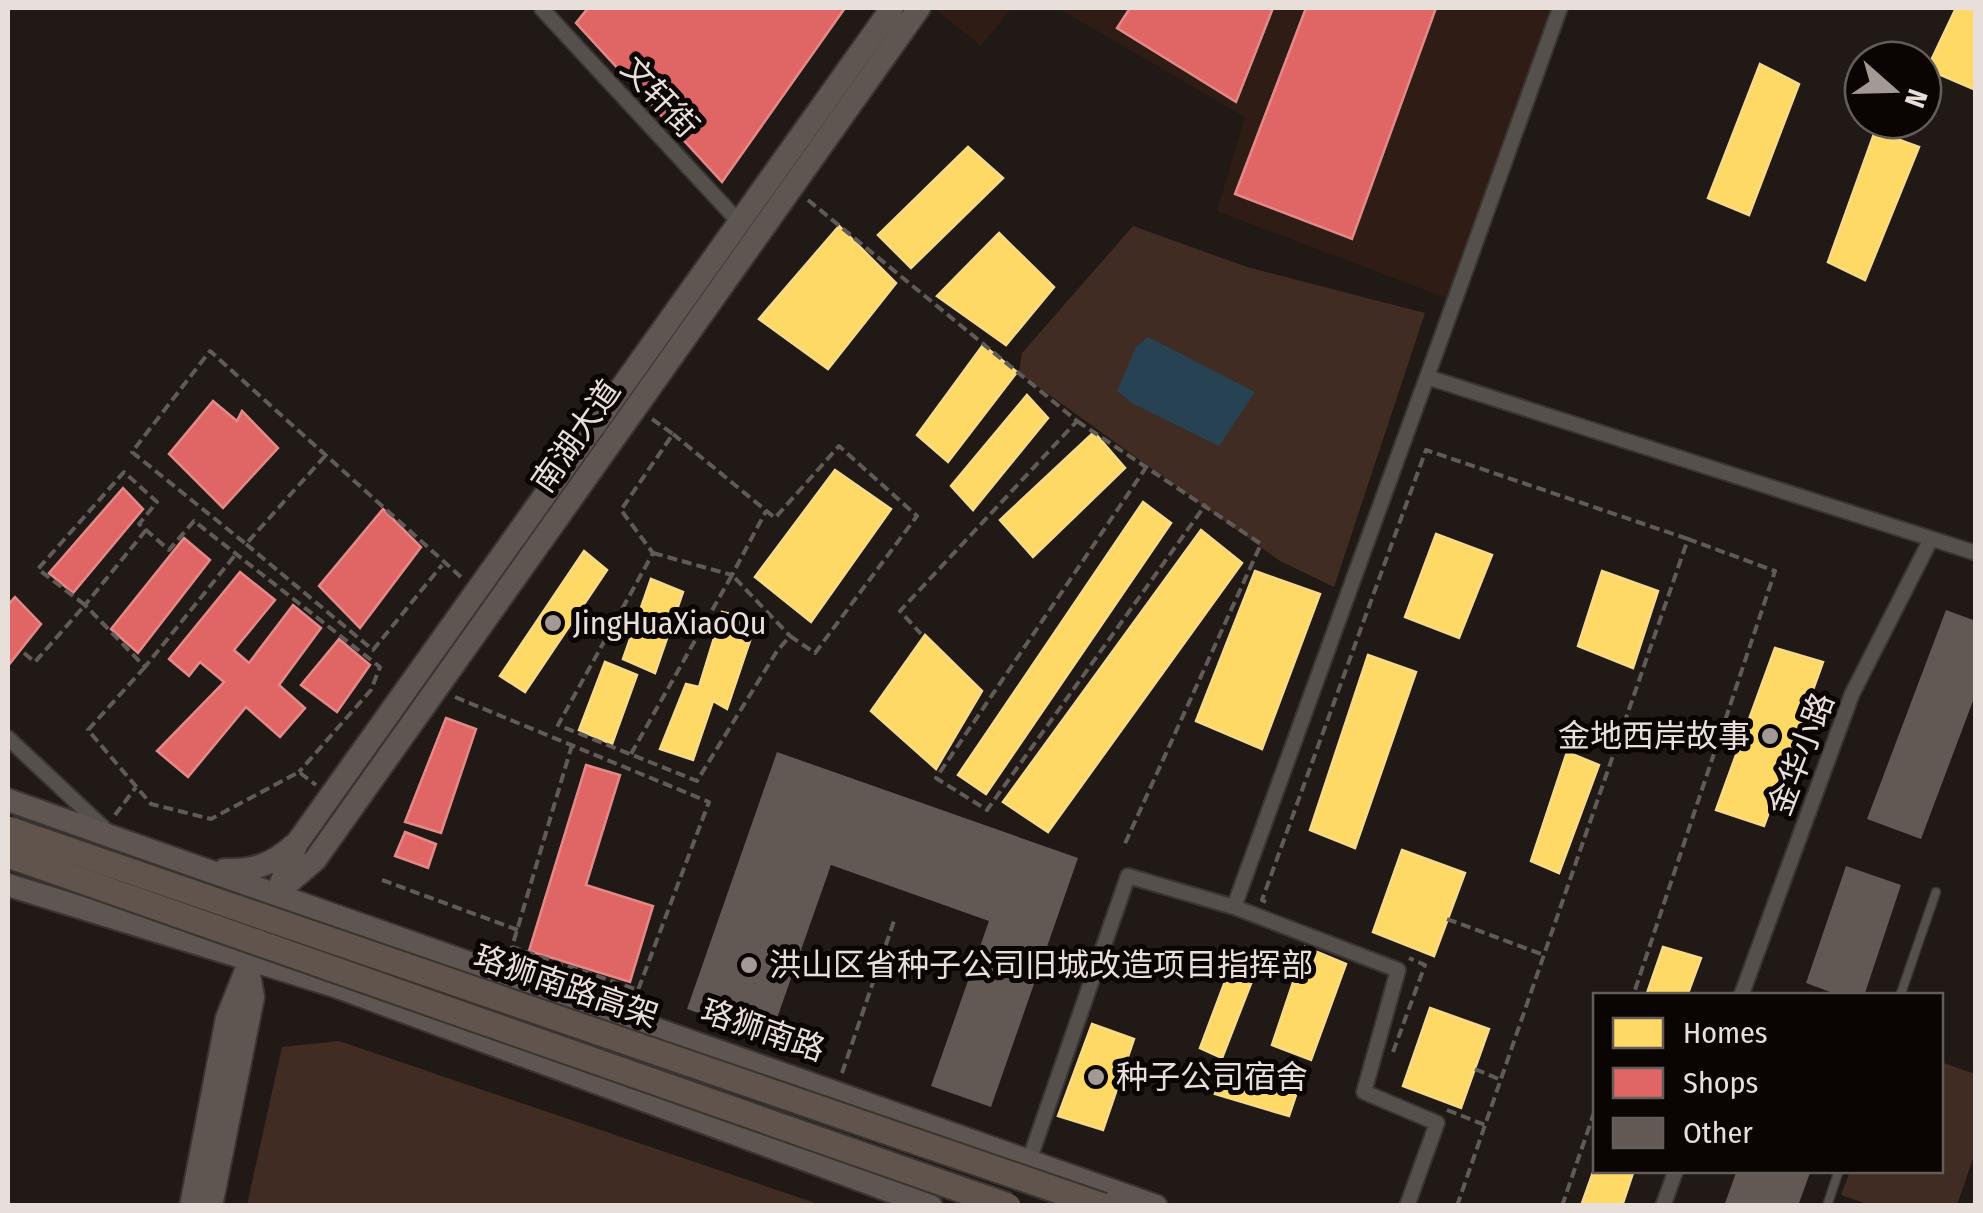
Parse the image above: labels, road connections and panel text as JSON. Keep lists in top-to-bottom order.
{
  "streets": {
    "highway": ["珞狮南路高架"],
    "main road": ["南湖大道", "珞狮南路"],
    "street": ["文轩街", "金华小路"]
  },
  "crossings": [
    ["文轩街", "南湖大道"],
    ["南湖大道", "珞狮南路"]
  ],
  "places": [
    "JingHuaXiaoQu",
    "金地西岸故事",
    "洪山区省种子公司旧城改造项目指挥部",
    "种子公司宿舍"
  ],
  "legend": ["Homes", "Shops", "Other"],
  "north": "right"
}
